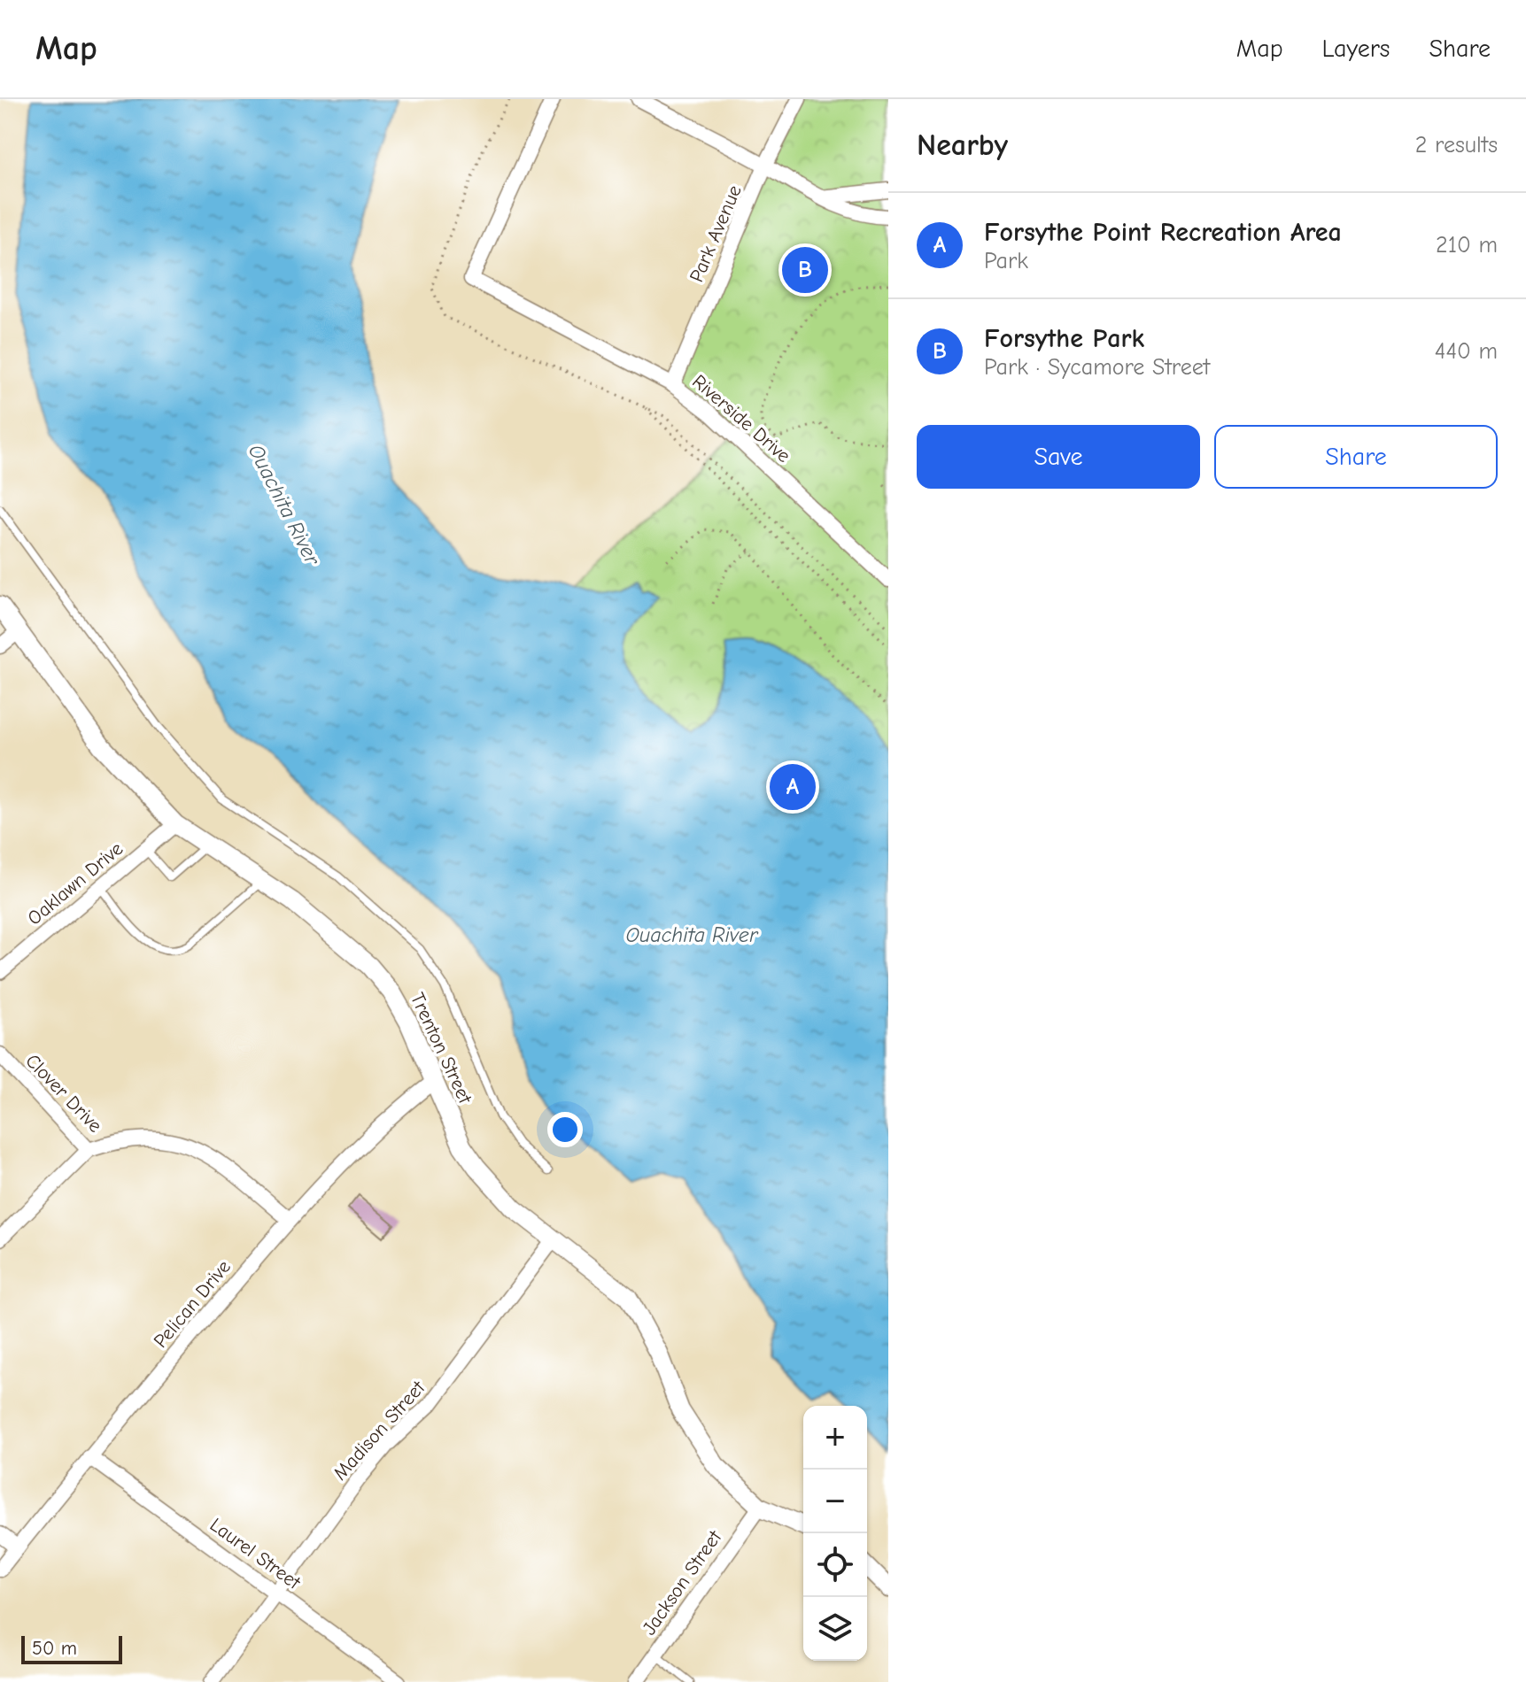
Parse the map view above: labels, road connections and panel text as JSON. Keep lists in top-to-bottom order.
{
  "streets": {
    "street": [
      "Park Avenue",
      "Riverside Drive",
      "Oaklawn Drive",
      "Trenton Street",
      "Clover Drive",
      "Pelican Drive",
      "Madison Street",
      "Laurel Street",
      "Jackson Street"
    ]
  },
  "crossings": [
    ["Park Avenue", "Riverside Drive"],
    ["Oaklawn Drive", "Trenton Street"],
    ["Trenton Street", "Pelican Drive"],
    ["Trenton Street", "Madison Street"],
    ["Trenton Street", "Jackson Street"],
    ["Clover Drive", "Pelican Drive"],
    ["Pelican Drive", "Laurel Street"],
    ["Madison Street", "Laurel Street"]
  ],
  "water": ["Ouachita River"],
  "scale_bar": "50 m",
  "page": {
    "header": "Map",
    "nav": ["Map", "Layers", "Share"],
    "heading": ["Nearby", "2 results"],
    "list": [
      {
        "mark": "A",
        "name": "Forsythe Point Recreation Area",
        "note": "Park",
        "value": "210 m"
      },
      {
        "mark": "B",
        "name": "Forsythe Park",
        "note": "Park · Sycamore Street",
        "value": "440 m"
      }
    ],
    "pins": ["B", "A"],
    "buttons": ["Save", "Share"],
    "map_buttons": ["+", "−"],
    "scale": "50 m"
  }
}
